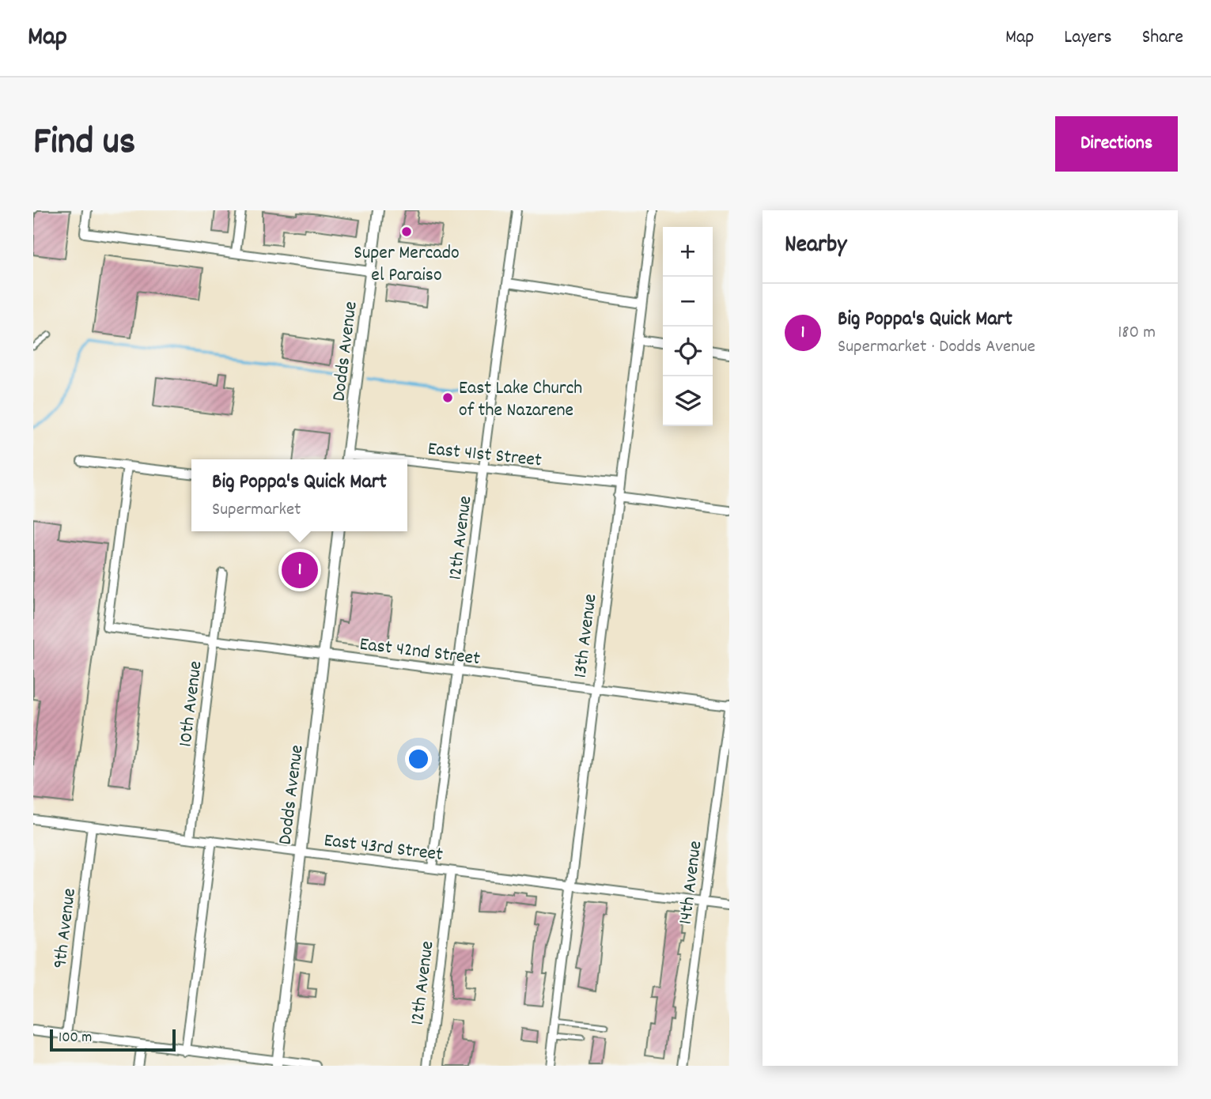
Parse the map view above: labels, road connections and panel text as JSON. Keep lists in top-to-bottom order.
{
  "streets": {
    "street": [
      "Dodds Avenue",
      "East 41st Street",
      "12th Avenue",
      "13th Avenue",
      "East 42nd Street",
      "10th Avenue",
      "East 43rd Street",
      "14th Avenue",
      "9th Avenue"
    ]
  },
  "crossings": [
    ["Dodds Avenue", "East 42nd Street"],
    ["Dodds Avenue", "East 43rd Street"],
    ["East 41st Street", "12th Avenue"],
    ["East 41st Street", "13th Avenue"],
    ["12th Avenue", "East 42nd Street"],
    ["12th Avenue", "East 43rd Street"],
    ["13th Avenue", "East 42nd Street"],
    ["13th Avenue", "East 43rd Street"],
    ["East 42nd Street", "10th Avenue"],
    ["East 42nd Street", "14th Avenue"],
    ["10th Avenue", "East 43rd Street"],
    ["East 43rd Street", "14th Avenue"],
    ["East 43rd Street", "9th Avenue"]
  ],
  "places": ["Super Mercado el Paraiso", "East Lake Church of the Nazarene"],
  "scale_bar": "100 m",
  "page": {
    "header": "Map",
    "nav": ["Map", "Layers", "Share"],
    "title": "Find us",
    "buttons": "Directions",
    "heading": "Nearby",
    "map_buttons": ["+", "−"],
    "list": [
      {
        "mark": "1",
        "name": "Big Poppa's Quick Mart",
        "note": "Supermarket · Dodds Avenue",
        "value": "180 m"
      }
    ],
    "popup": ["Big Poppa's Quick Mart", "Supermarket"],
    "pins": "1",
    "scale": "100 m"
  }
}
